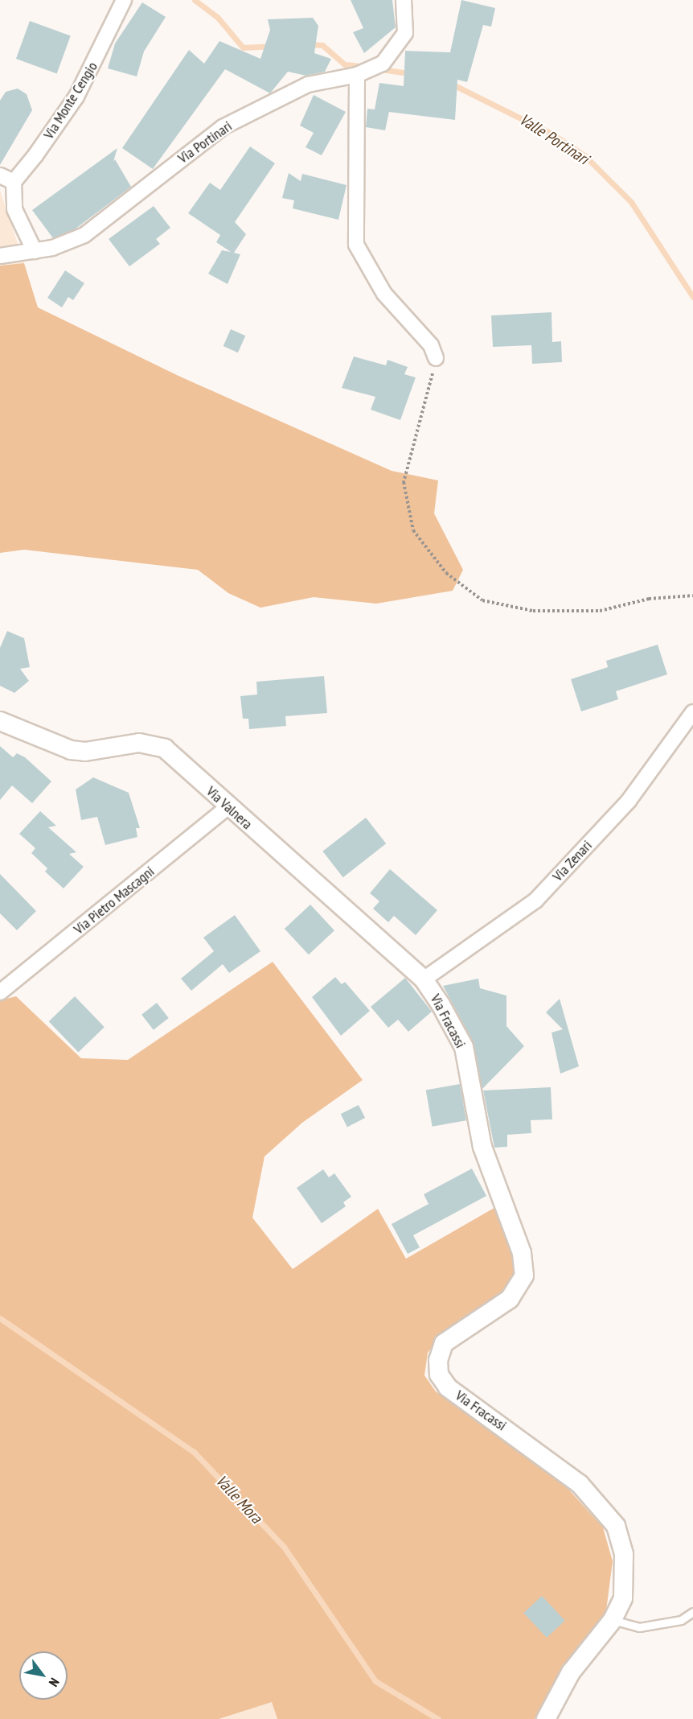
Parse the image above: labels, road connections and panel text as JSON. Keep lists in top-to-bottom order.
{
  "streets": {
    "street": [
      "Via Monte Cengio",
      "Via Portinari",
      "Via Valnera",
      "Via Zenari",
      "Via Pietro Mascagni",
      "Via Fracassi"
    ]
  },
  "crossings": [
    ["Via Valnera", "Via Zenari"],
    ["Via Valnera", "Via Pietro Mascagni"],
    ["Via Valnera", "Via Fracassi"],
    ["Via Zenari", "Via Fracassi"]
  ],
  "water": ["Valle Portinari", "Valle Mora"],
  "north": "bottom right"
}
